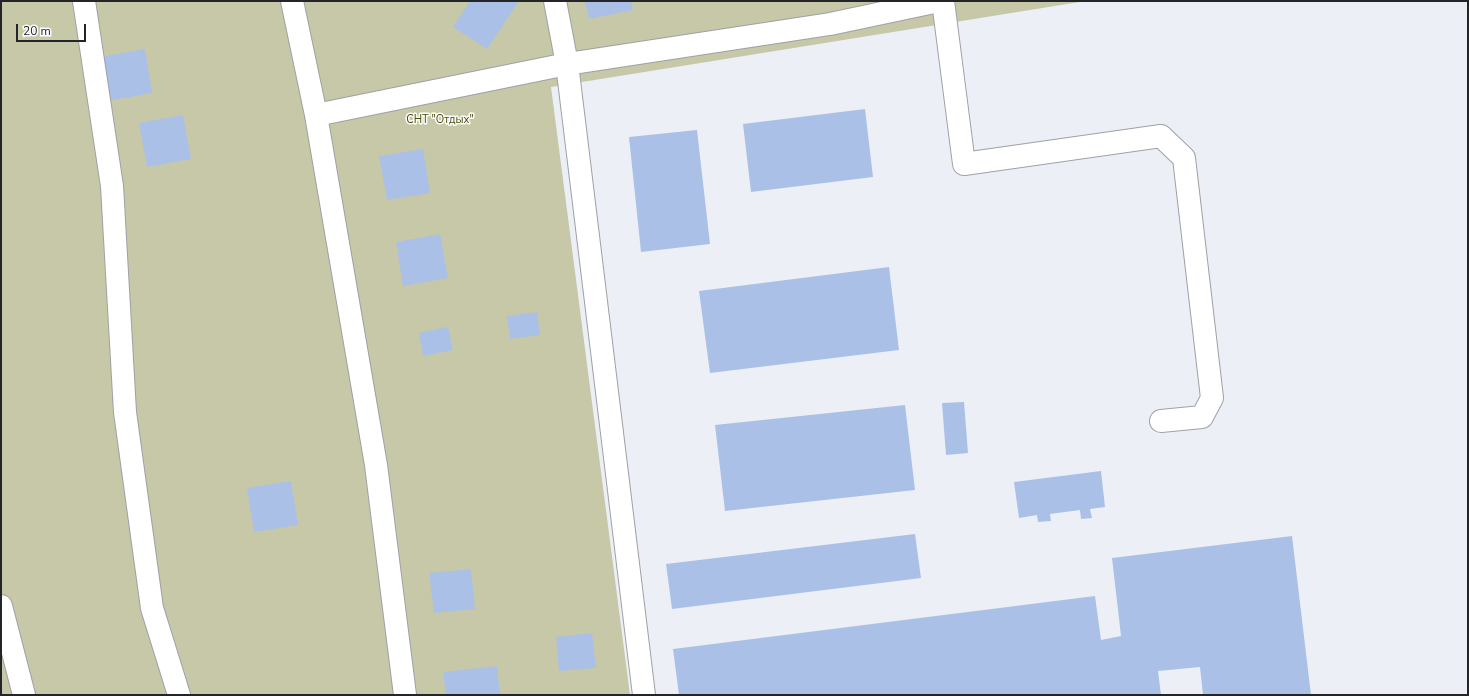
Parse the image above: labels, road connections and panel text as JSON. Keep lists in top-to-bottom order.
{
  "parks": ["СНТ \"Отдых\""],
  "scale_bar": "20 m"
}
